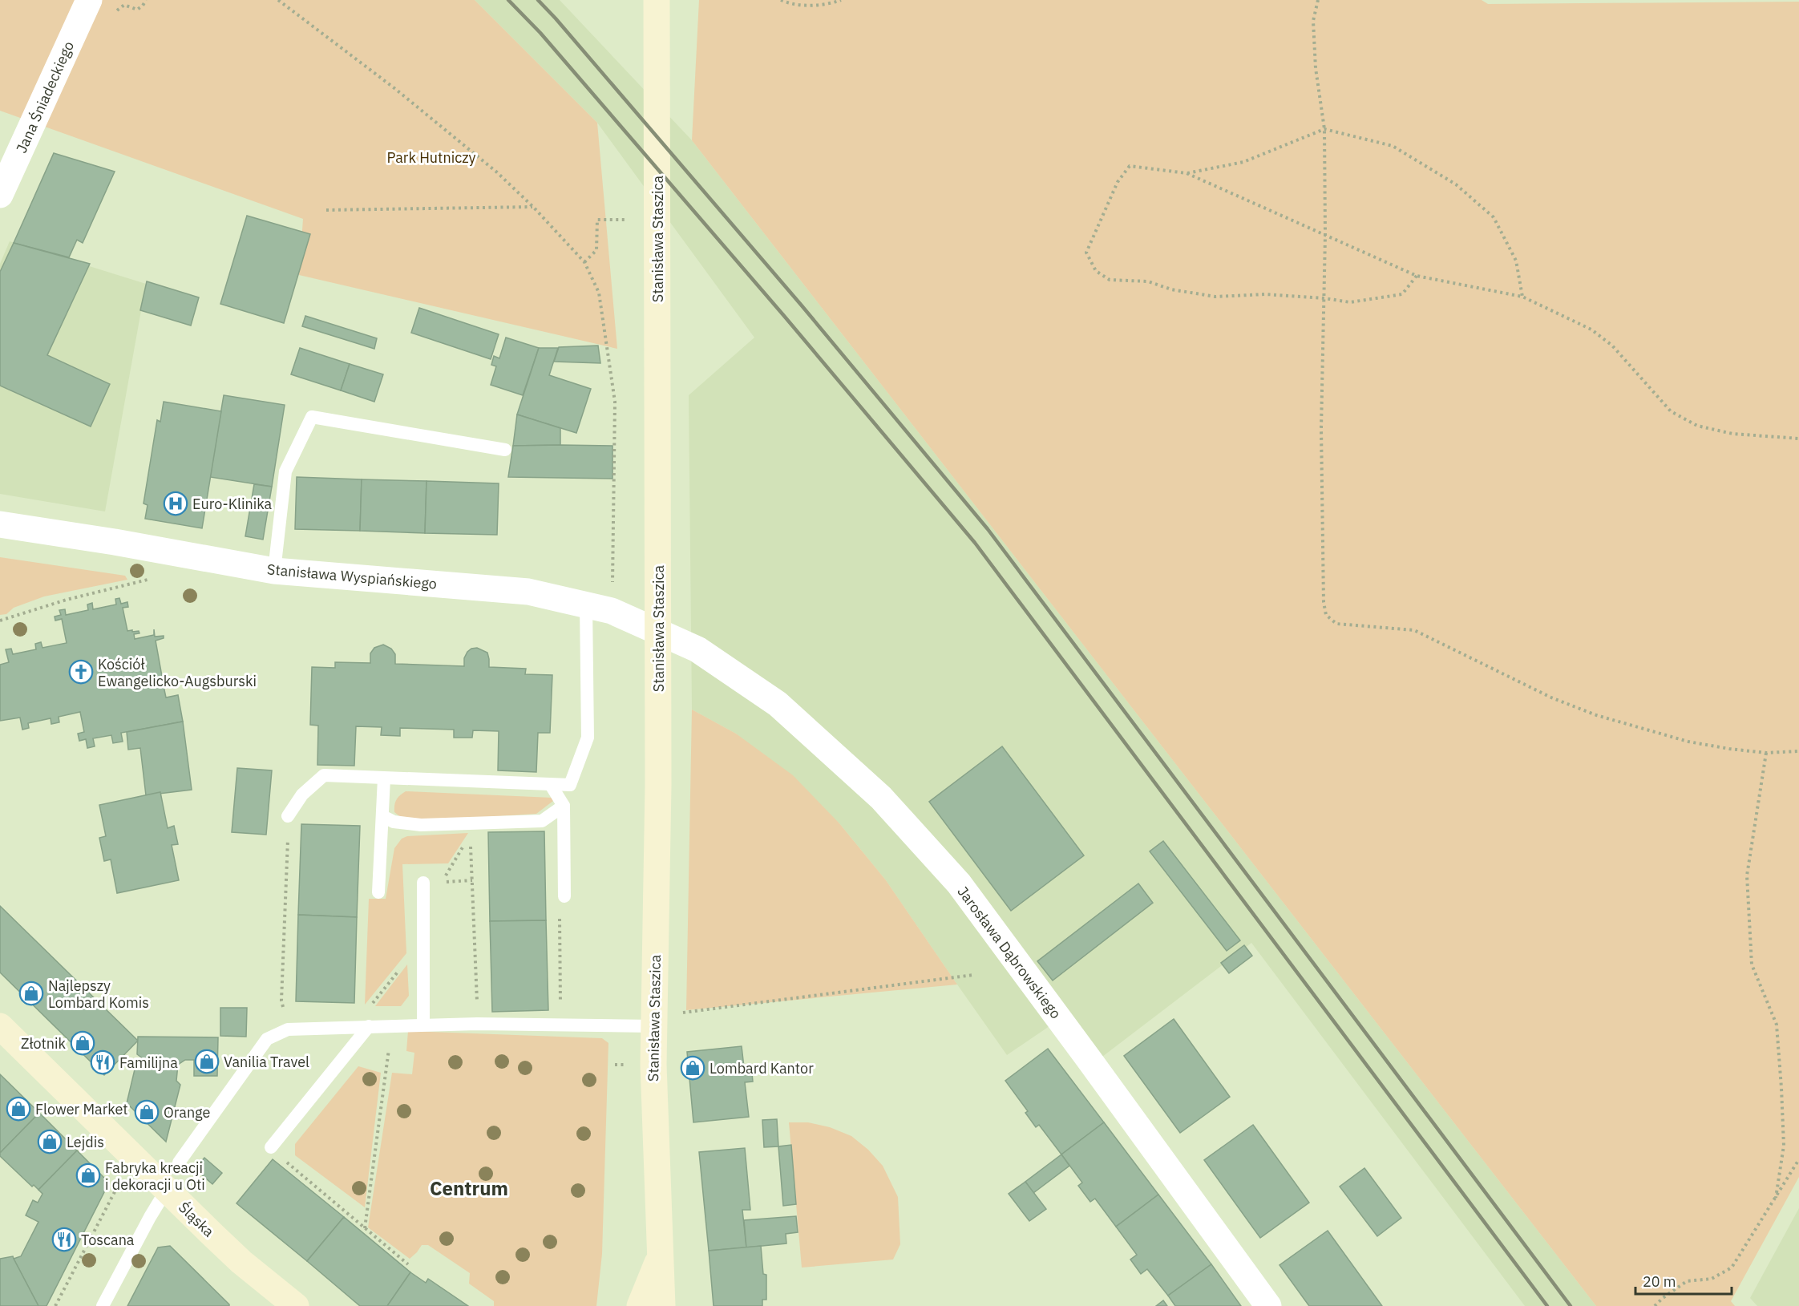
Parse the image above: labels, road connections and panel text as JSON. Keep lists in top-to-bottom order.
{
  "streets": {
    "main road": ["Stanisława Staszica", "Śląska"],
    "street": ["Jana Śniadeckiego", "Stanisława Wyspiańskiego", "Jarosława Dąbrowskiego"]
  },
  "crossings": [
    ["Stanisława Wyspiańskiego", "Jarosława Dąbrowskiego"]
  ],
  "districts": ["Centrum"],
  "parks": ["Park Hutniczy"],
  "places": {
    "hospital": ["Euro-Klinika"],
    "church": ["Kościół Ewangelicko-Augsburski"],
    "shop": [
      "Najlepszy Lombard Komis",
      "Złotnik",
      "Vanilia Travel",
      "Lombard Kantor",
      "Flower Market",
      "Orange",
      "Lejdis",
      "Fabryka kreacji i dekoracji u Oti"
    ],
    "restaurant": ["Familijna", "Toscana"]
  },
  "scale_bar": "20 m"
}
